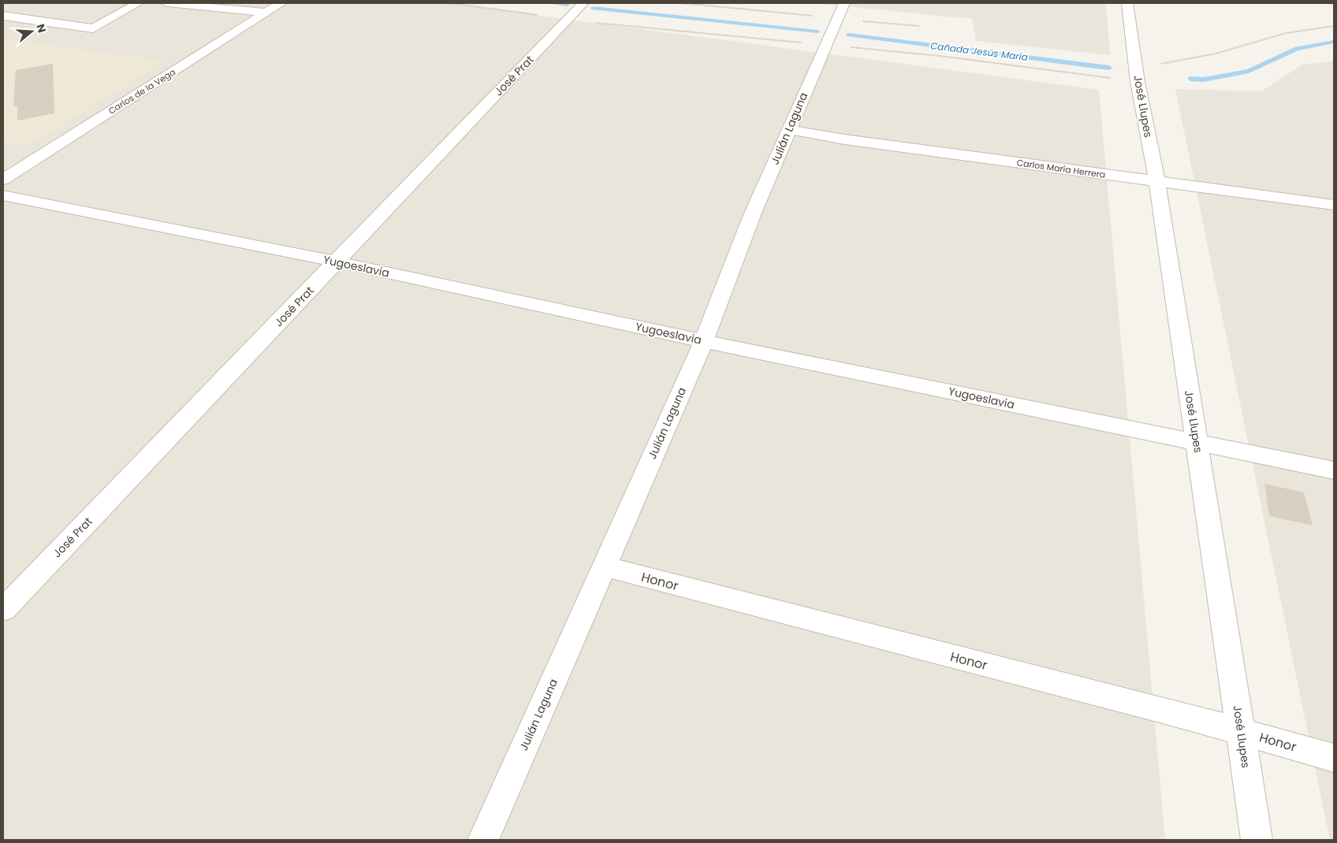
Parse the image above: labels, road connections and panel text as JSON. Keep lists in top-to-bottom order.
{
  "streets": {
    "street": [
      "José Prat",
      "Carlos de la Vega",
      "José Llupes",
      "Julián Laguna",
      "Carlos María Herrera",
      "Yugoeslavia",
      "Honor"
    ]
  },
  "crossings": [
    ["José Prat", "Yugoeslavia"],
    ["José Llupes", "Carlos María Herrera"],
    ["José Llupes", "Yugoeslavia"],
    ["José Llupes", "Honor"],
    ["Julián Laguna", "Carlos María Herrera"],
    ["Julián Laguna", "Yugoeslavia"],
    ["Julián Laguna", "Honor"]
  ],
  "water": ["Cañada Jesús María"],
  "north": "right"
}
